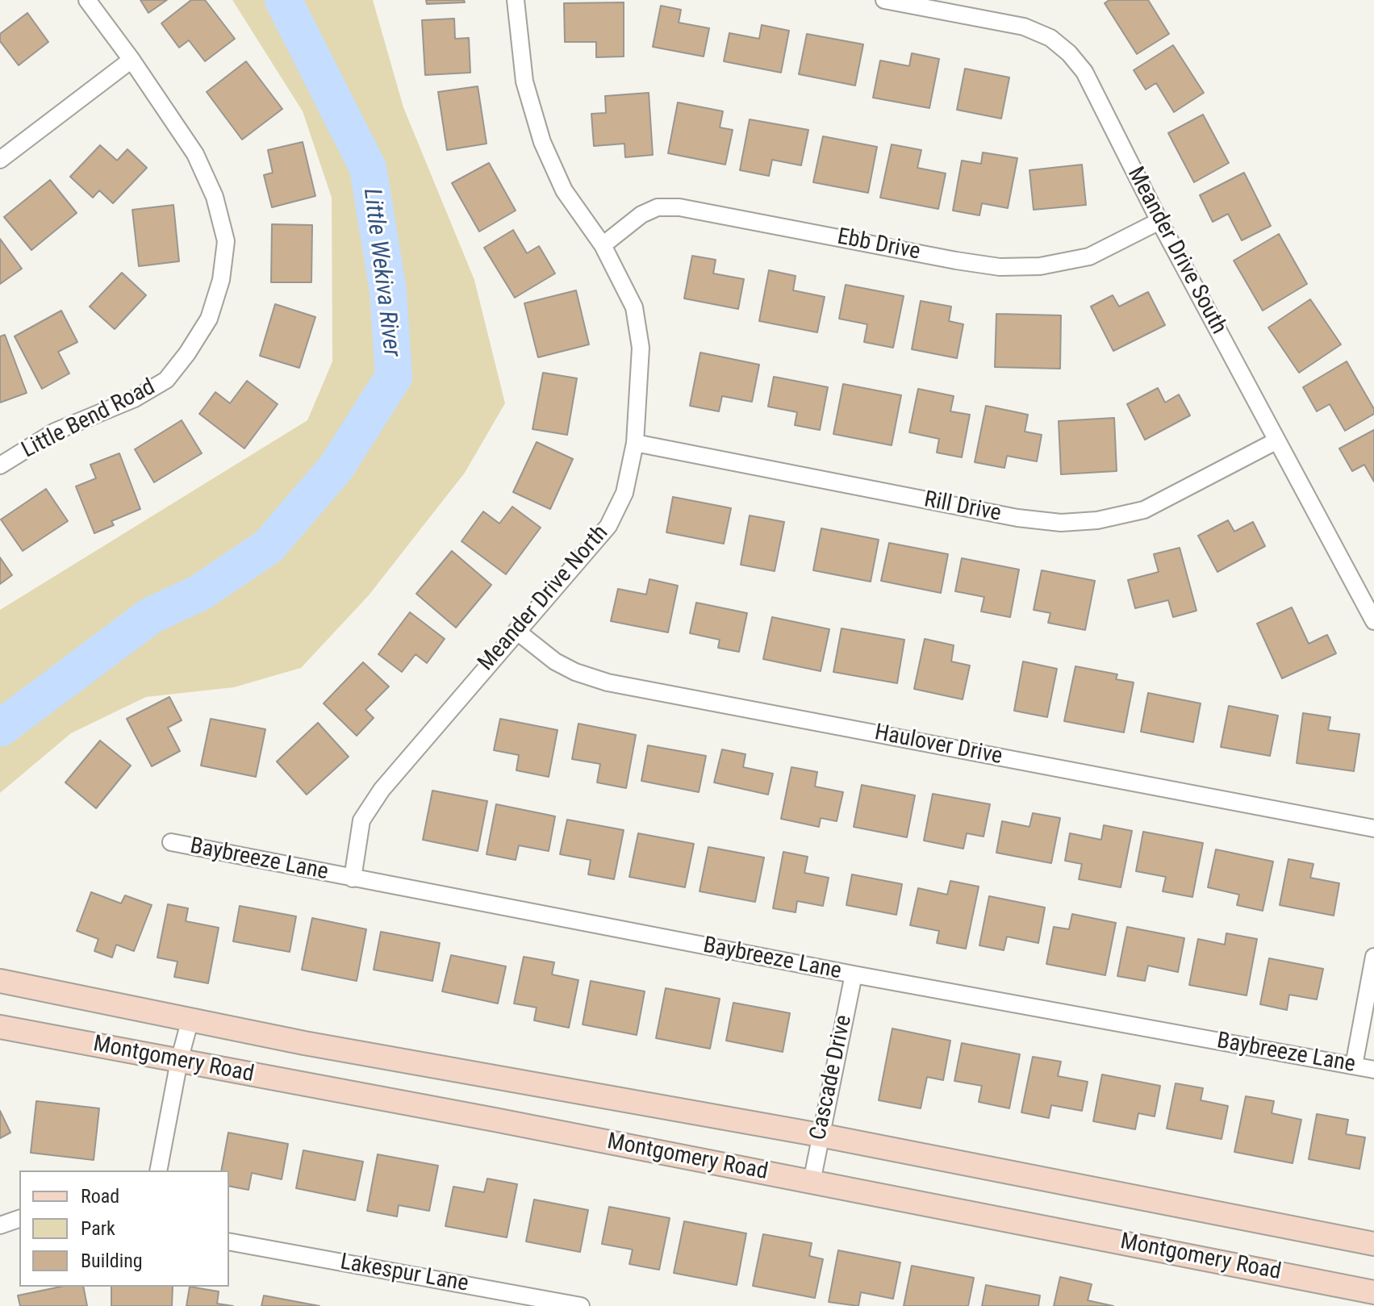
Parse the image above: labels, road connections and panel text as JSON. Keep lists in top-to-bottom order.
{
  "streets": {
    "main road": ["Montgomery Road"],
    "street": [
      "Ebb Drive",
      "Meander Drive South",
      "Little Bend Road",
      "Rill Drive",
      "Meander Drive North",
      "Haulover Drive",
      "Baybreeze Lane",
      "Cascade Drive",
      "Lakespur Lane"
    ]
  },
  "crossings": [
    ["Ebb Drive", "Meander Drive South"],
    ["Ebb Drive", "Meander Drive North"],
    ["Meander Drive South", "Rill Drive"],
    ["Rill Drive", "Meander Drive North"],
    ["Meander Drive North", "Haulover Drive"],
    ["Meander Drive North", "Baybreeze Lane"],
    ["Baybreeze Lane", "Cascade Drive"],
    ["Montgomery Road", "Cascade Drive"]
  ],
  "water": ["Little Wekiva River"],
  "legend": ["Road", "Park", "Building"]
}
